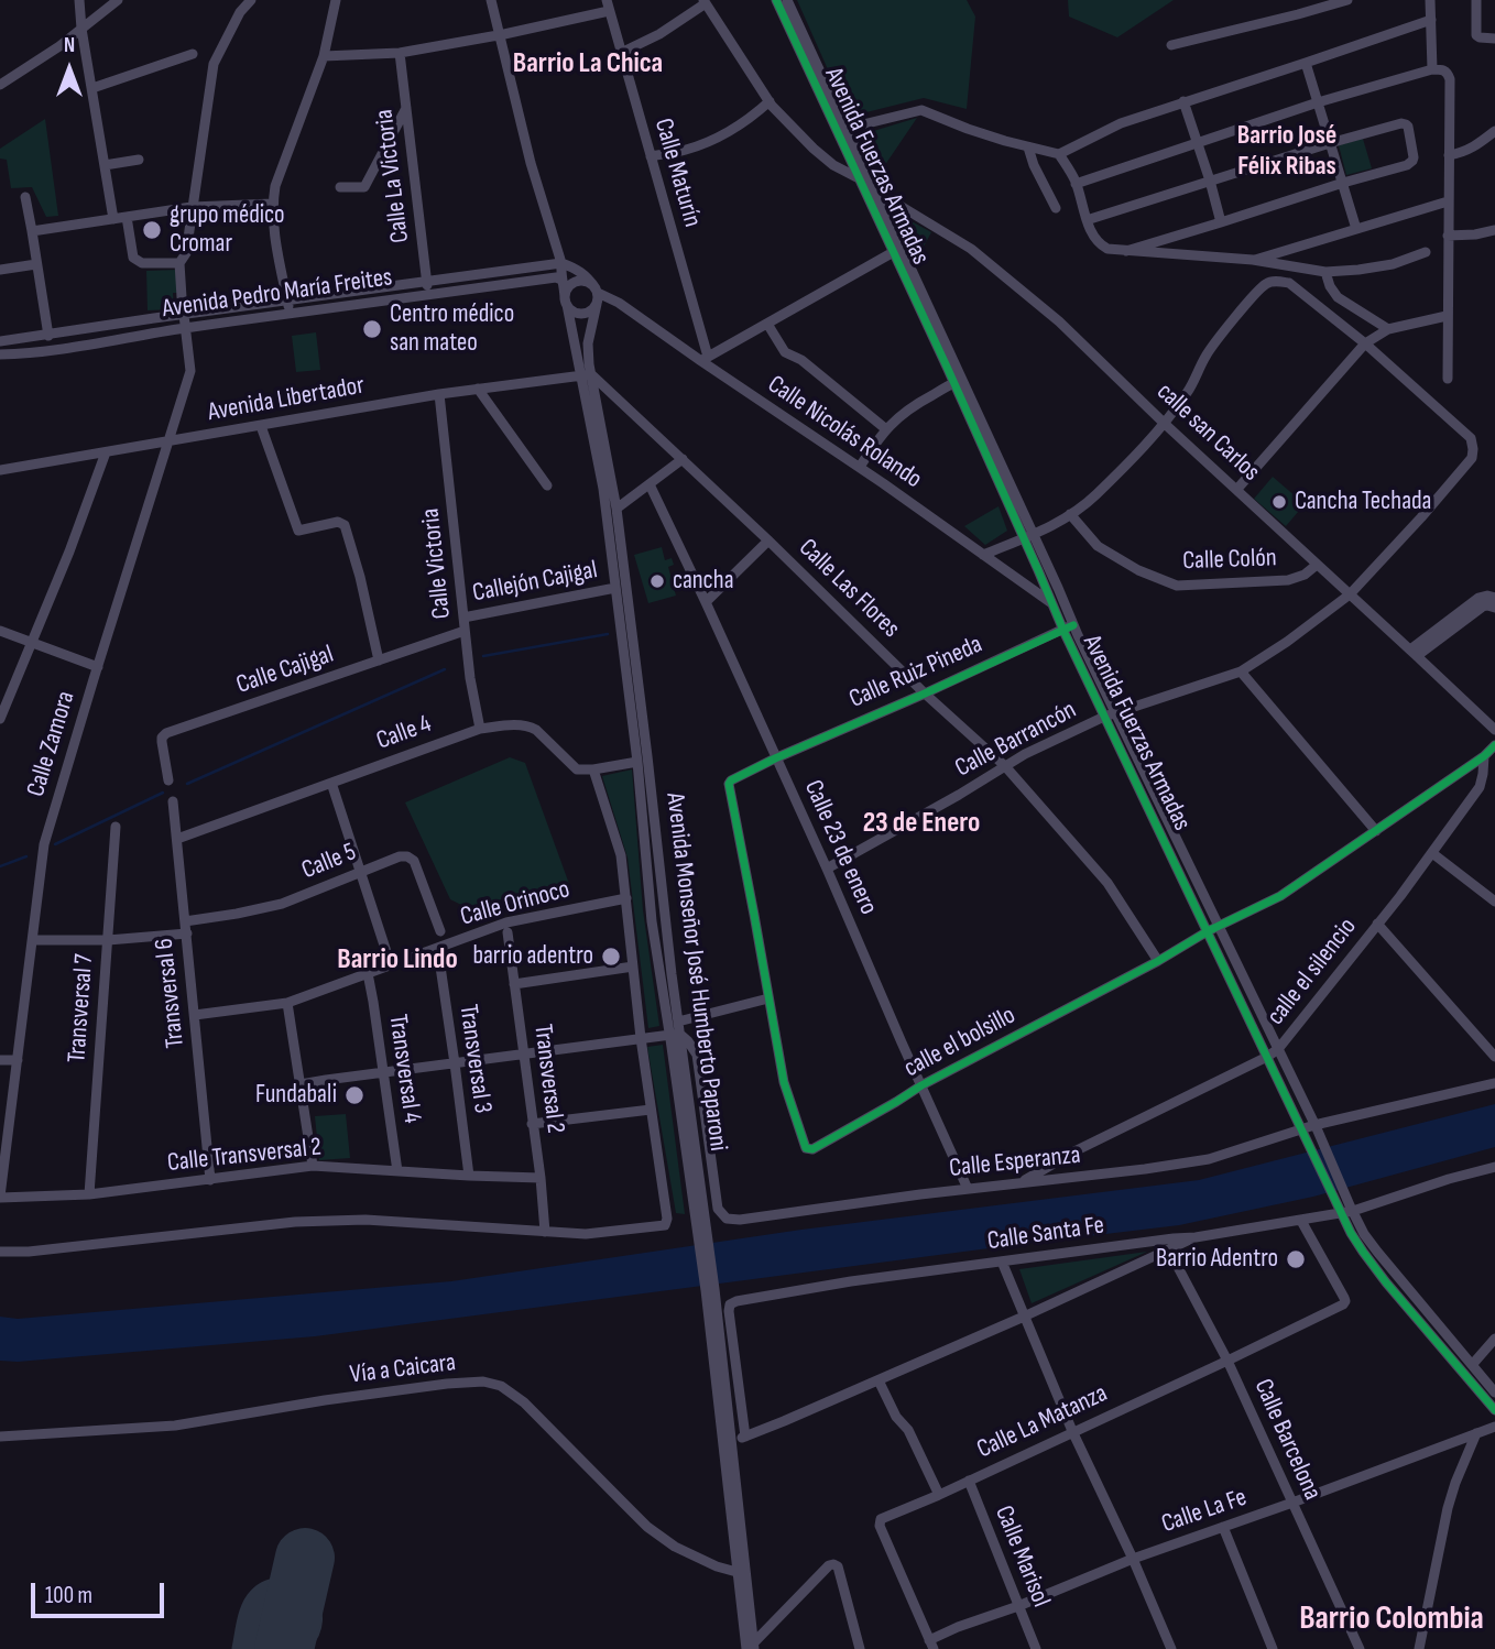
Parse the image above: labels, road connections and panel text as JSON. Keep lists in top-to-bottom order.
{
  "streets": {
    "street": [
      "Avenida Fuerzas Armadas",
      "Calle Maturín",
      "Calle La Victoria",
      "Avenida Pedro María Freites",
      "Avenida Libertador",
      "Calle Nicolás Rolando",
      "calle san Carlos",
      "Calle Colón",
      "Calle Victoria",
      "Callejón Cajigal",
      "Calle Las Flores",
      "Calle Cajigal",
      "Calle Ruiz Pineda",
      "Calle 4",
      "Calle Barrancón",
      "Calle Zamora",
      "Calle 23 de enero",
      "Calle 5",
      "Calle Orinoco",
      "Avenida Monseñor José Humberto Paparoni",
      "calle el silencio",
      "Transversal 6",
      "Transversal 7",
      "calle el bolsillo",
      "Transversal 3",
      "Transversal 4",
      "Transversal 2",
      "Calle Transversal 2",
      "Calle Esperanza",
      "Calle Santa Fe",
      "Vía a Caicara",
      "Calle La Matanza",
      "Calle Barcelona",
      "Calle La Fe",
      "Calle Marisol"
    ]
  },
  "crossings": [
    ["Avenida Fuerzas Armadas", "Calle Nicolás Rolando"],
    ["Avenida Fuerzas Armadas", "calle san Carlos"],
    ["Avenida Fuerzas Armadas", "Calle Ruiz Pineda"],
    ["Avenida Fuerzas Armadas", "Calle Barrancón"],
    ["Avenida Fuerzas Armadas", "calle el silencio"],
    ["Avenida Fuerzas Armadas", "calle el bolsillo"],
    ["Avenida Fuerzas Armadas", "Calle Esperanza"],
    ["Avenida Fuerzas Armadas", "Calle Santa Fe"],
    ["Calle Maturín", "Calle Nicolás Rolando"],
    ["Calle La Victoria", "Avenida Pedro María Freites"],
    ["Avenida Pedro María Freites", "Calle Zamora"],
    ["Avenida Pedro María Freites", "Avenida Monseñor José Humberto Paparoni"],
    ["Avenida Libertador", "Calle Victoria"],
    ["Avenida Libertador", "Calle Las Flores"],
    ["Avenida Libertador", "Calle Zamora"],
    ["Avenida Libertador", "Avenida Monseñor José Humberto Paparoni"],
    ["Calle Nicolás Rolando", "Avenida Monseñor José Humberto Paparoni"],
    ["calle san Carlos", "Calle Colón"],
    ["calle san Carlos", "Calle Barrancón"],
    ["Calle Victoria", "Callejón Cajigal"],
    ["Calle Victoria", "Calle Cajigal"],
    ["Calle Victoria", "Calle 4"],
    ["Callejón Cajigal", "Avenida Monseñor José Humberto Paparoni"],
    ["Calle Las Flores", "Calle Ruiz Pineda"],
    ["Calle Las Flores", "Calle Barrancón"],
    ["Calle Las Flores", "Avenida Monseñor José Humberto Paparoni"],
    ["Calle Las Flores", "calle el bolsillo"],
    ["Calle Ruiz Pineda", "Calle 23 de enero"],
    ["Calle Ruiz Pineda", "calle el bolsillo"],
    ["Calle 4", "Transversal 6"],
    ["Calle Barrancón", "Calle 23 de enero"],
    ["Calle Zamora", "Calle Transversal 2"],
    ["Calle 23 de enero", "calle el bolsillo"],
    ["Calle 23 de enero", "Calle Esperanza"],
    ["Calle 5", "Transversal 6"],
    ["Calle Orinoco", "Transversal 6"],
    ["Calle Orinoco", "Transversal 3"],
    ["Calle Orinoco", "Transversal 4"],
    ["Avenida Monseñor José Humberto Paparoni", "Calle Esperanza"],
    ["Avenida Monseñor José Humberto Paparoni", "Vía a Caicara"],
    ["calle el silencio", "calle el bolsillo"],
    ["calle el silencio", "Calle Esperanza"],
    ["Transversal 6", "Calle Transversal 2"],
    ["Transversal 7", "Calle Transversal 2"],
    ["Transversal 3", "Calle Transversal 2"],
    ["Transversal 4", "Calle Transversal 2"],
    ["Transversal 2", "Calle Transversal 2"],
    ["Calle Santa Fe", "Calle La Matanza"],
    ["Calle La Matanza", "Calle Barcelona"],
    ["Calle La Matanza", "Calle La Fe"],
    ["Calle La Matanza", "Calle Marisol"],
    ["Calle Barcelona", "Calle La Fe"],
    ["Calle La Fe", "Calle Marisol"]
  ],
  "districts": [
    "Barrio La Chica",
    "Barrio José Félix Ribas",
    "23 de Enero",
    "Barrio Lindo",
    "Barrio Colombia"
  ],
  "places": [
    "grupo médico Cromar",
    "Centro médico san mateo",
    "Cancha Techada",
    "cancha",
    "barrio adentro",
    "Fundabali",
    "Barrio Adentro"
  ],
  "scale_bar": "100 m",
  "north": "top"
}
